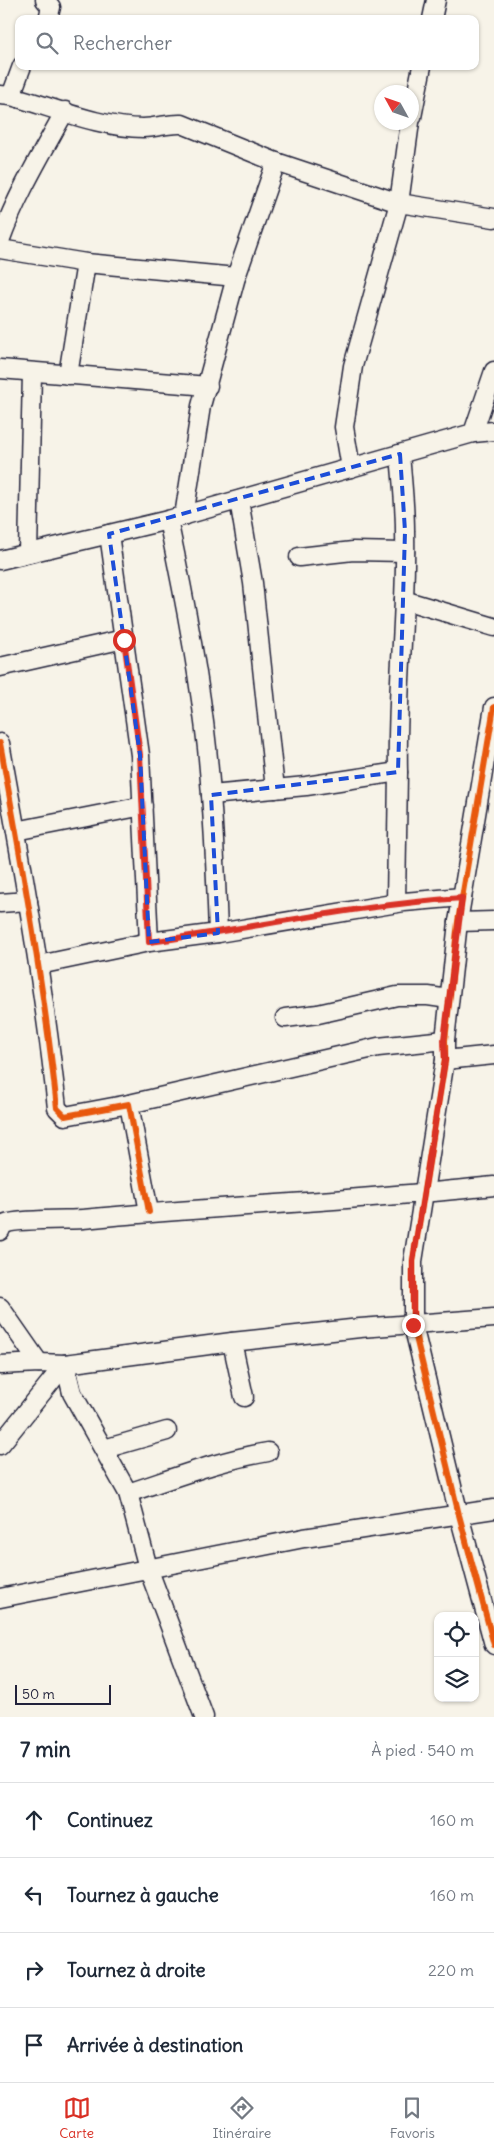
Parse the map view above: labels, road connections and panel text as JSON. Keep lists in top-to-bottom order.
{
  "scale_bar": "50 m",
  "north": "top left",
  "page": {
    "search": "Rechercher",
    "scale": "50 m",
    "heading": ["7 min", "À pied · 540 m"],
    "list": [
      ["Continuez", "160 m"],
      ["Tournez à gauche", "160 m"],
      ["Tournez à droite", "220 m"],
      "Arrivée à destination"
    ],
    "nav": ["Carte", "Itinéraire", "Favoris"]
  }
}
